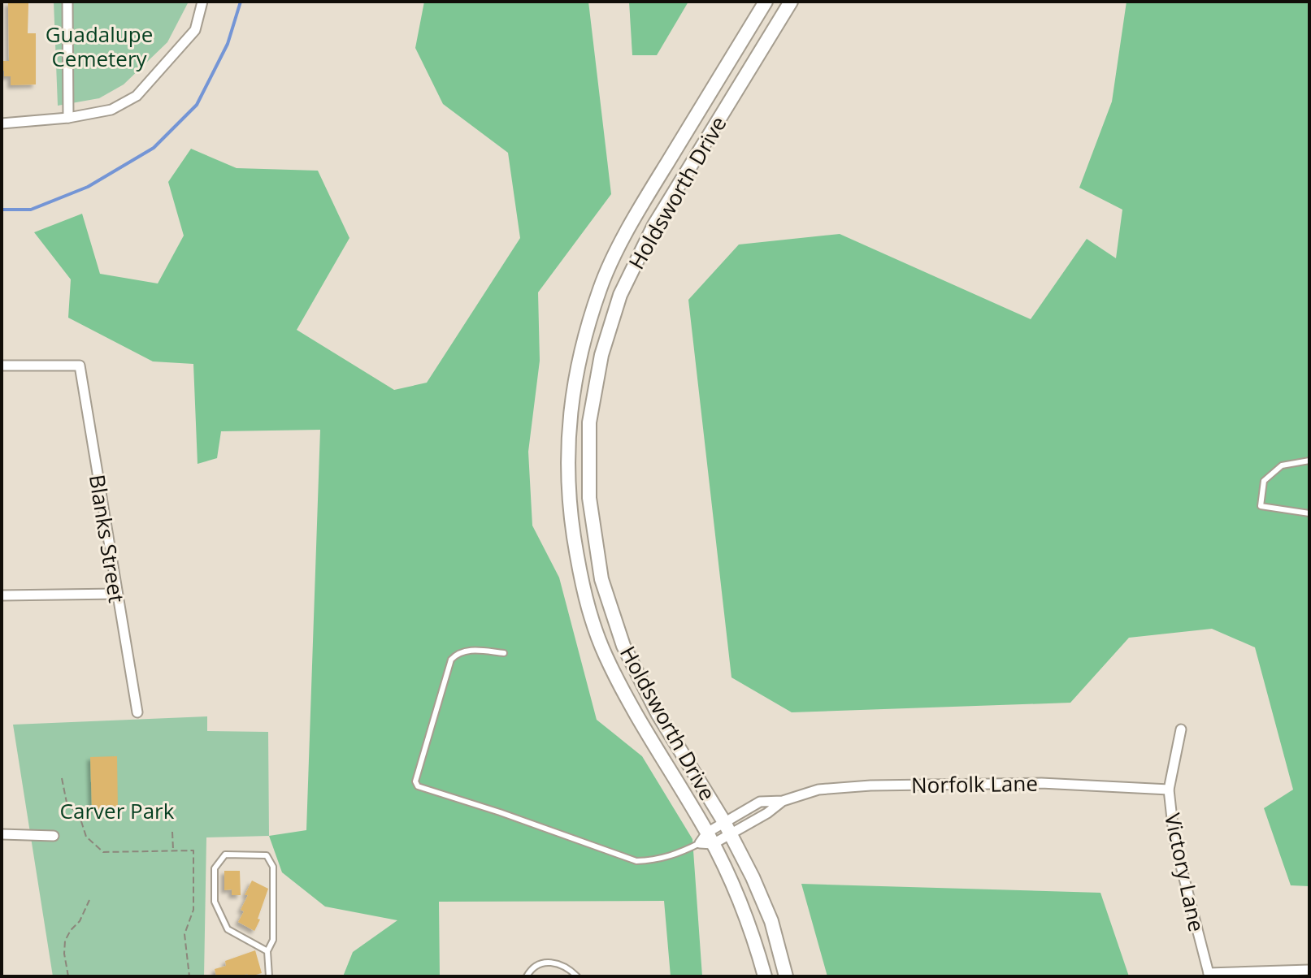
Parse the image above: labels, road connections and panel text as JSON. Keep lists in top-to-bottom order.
{
  "streets": {
    "main road": ["Holdsworth Drive"],
    "street": ["Blanks Street", "Norfolk Lane", "Victory Lane"]
  },
  "crossings": [
    ["Holdsworth Drive", "Norfolk Lane"],
    ["Norfolk Lane", "Victory Lane"]
  ],
  "parks": ["Guadalupe Cemetery", "Carver Park"]
}
